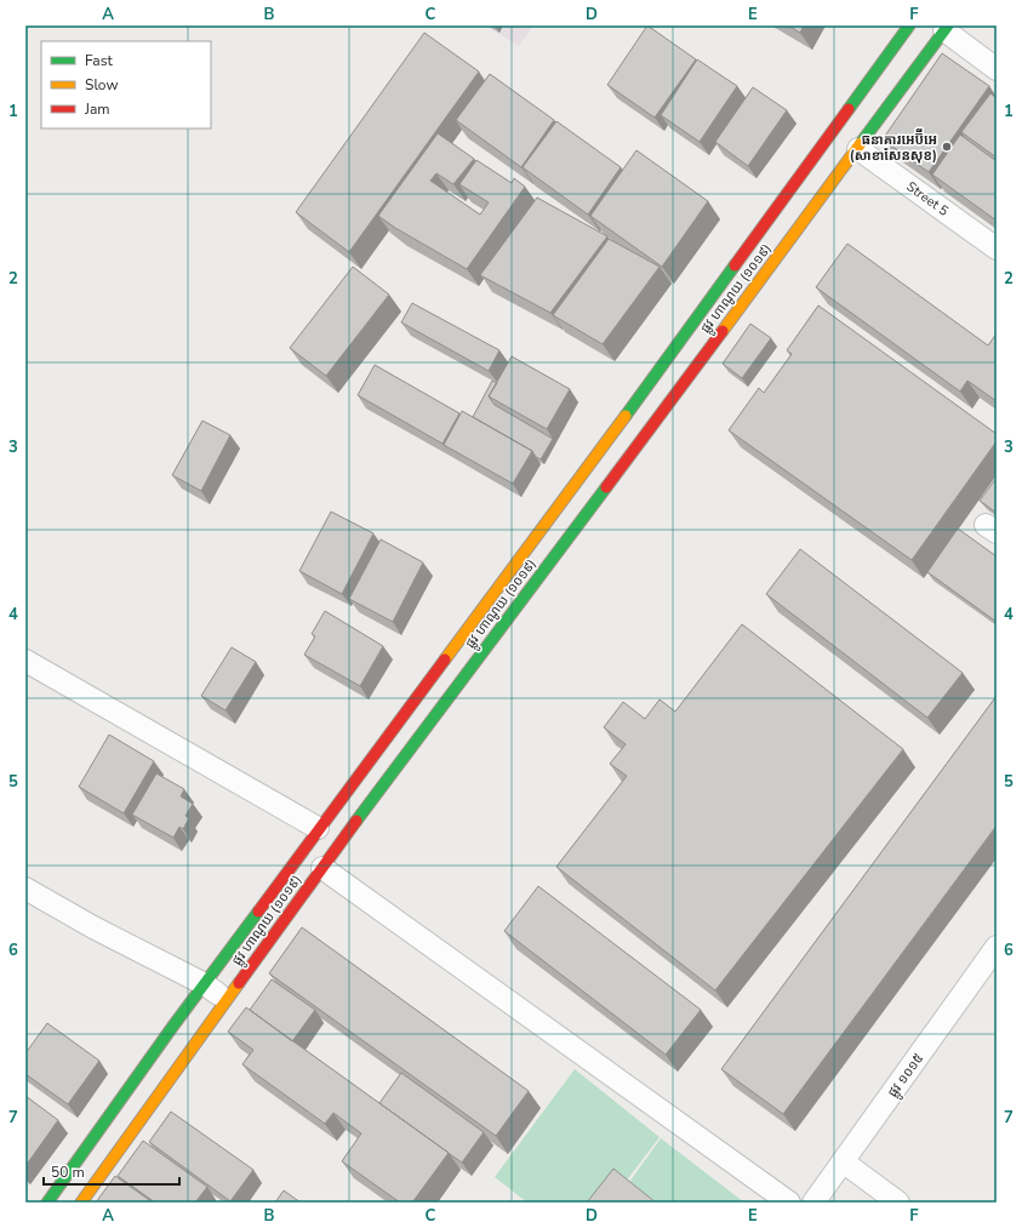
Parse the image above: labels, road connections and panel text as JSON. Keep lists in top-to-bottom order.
{
  "streets": {
    "main road": ["ផ្លូវ ហាណូយ (១០១៩)"],
    "street": ["Street 5", "ផ្លូវ ១០១៥"]
  },
  "crossings": [
    ["Street 5", "ផ្លូវ ហាណូយ (១០១៩)"]
  ],
  "places": ["ធនាគារអេប៊ីអេ (សាខាសែនសុខ)"],
  "legend": ["Fast", "Slow", "Jam"],
  "scale_bar": "50 m",
  "grid": {
    "columns": [
      "A",
      "B",
      "C",
      "D",
      "E",
      "F"
    ],
    "rows": [
      "1",
      "2",
      "3",
      "4",
      "5",
      "6",
      "7"
    ]
  }
}
